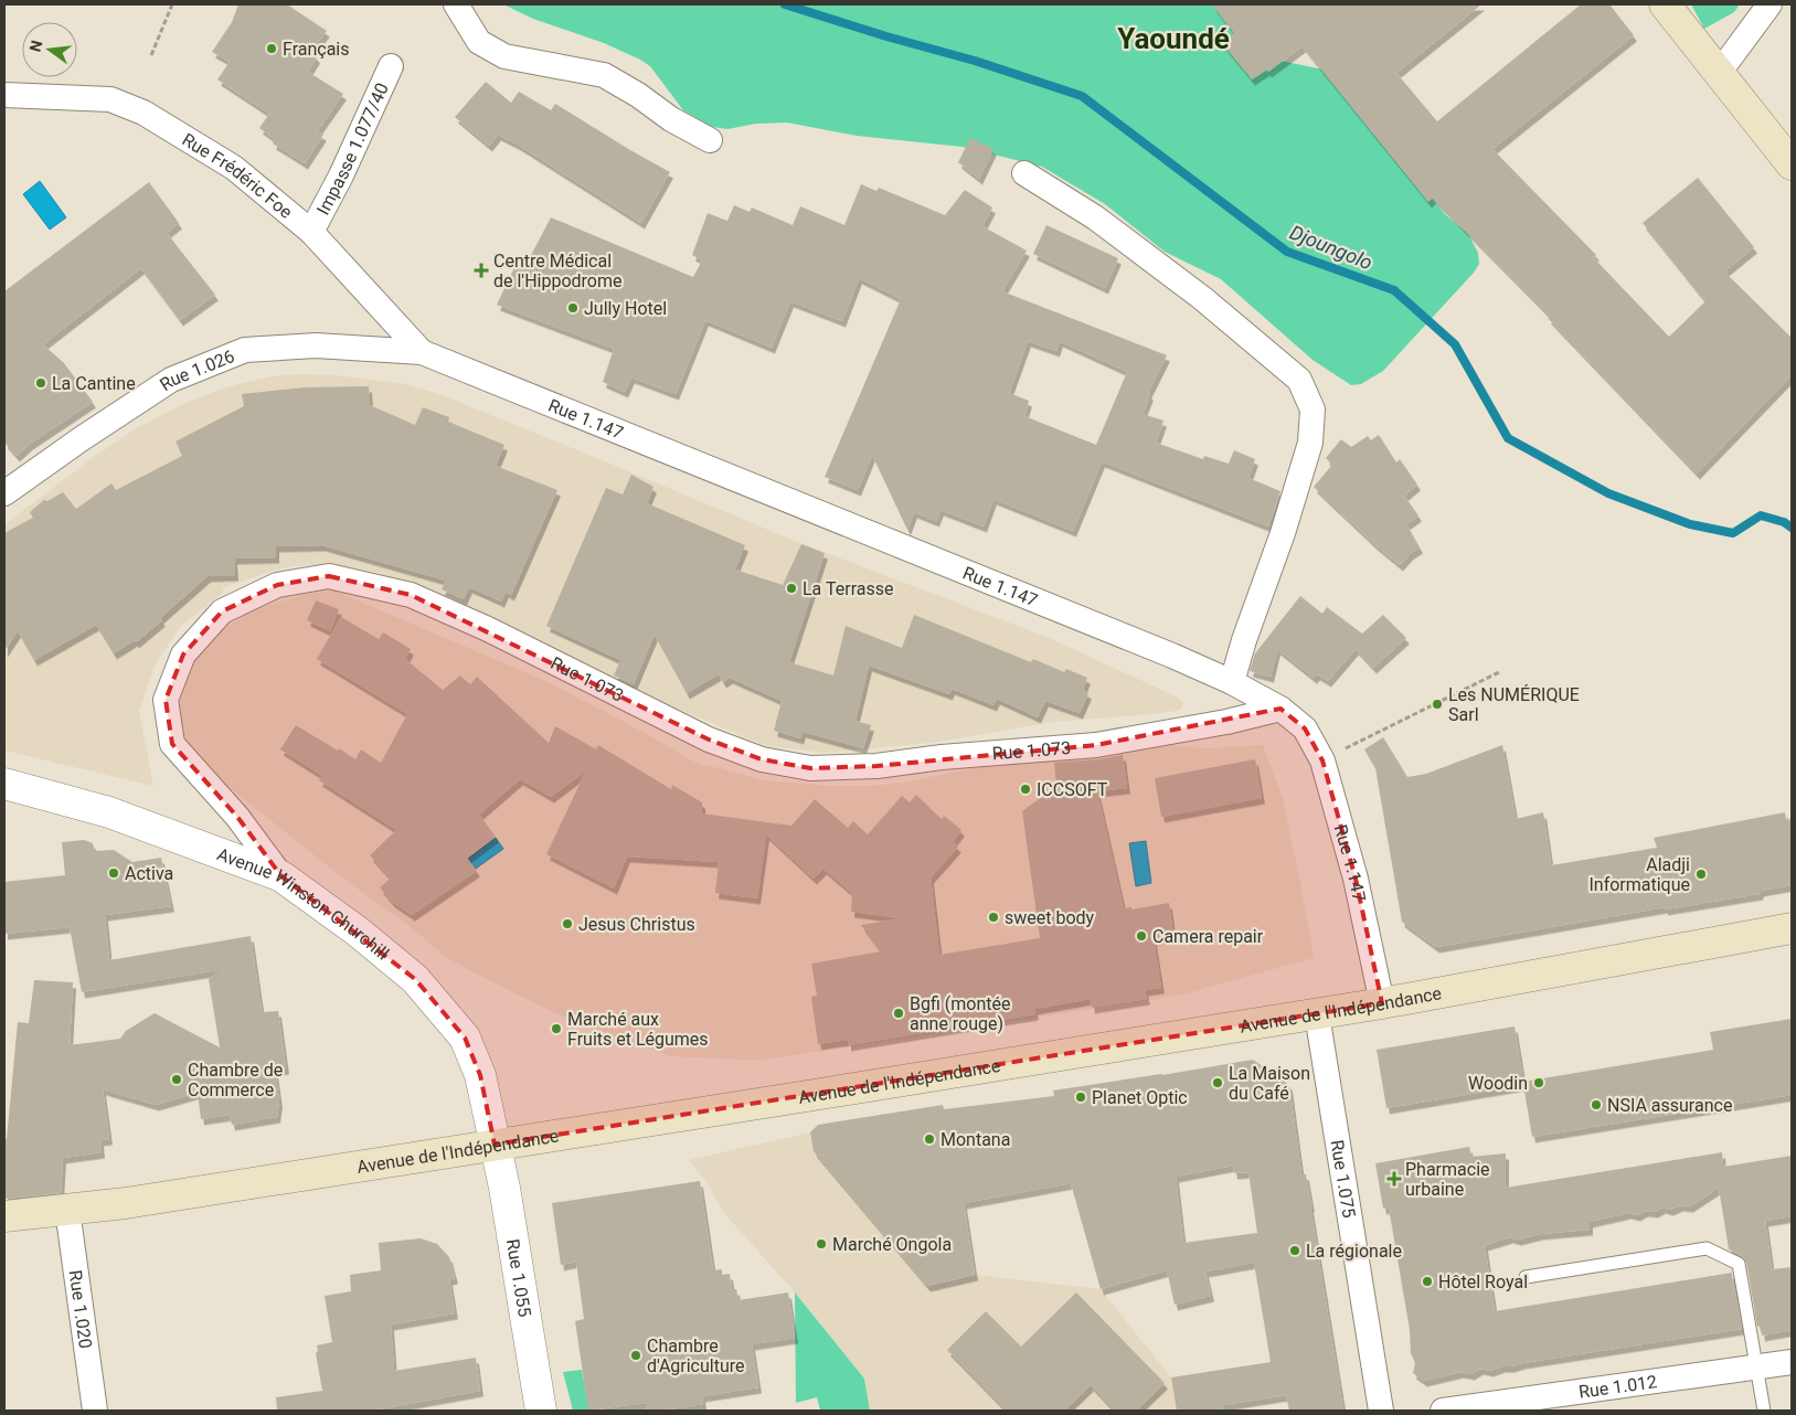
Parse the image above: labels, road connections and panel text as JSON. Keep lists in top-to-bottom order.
{
  "streets": {
    "main road": ["Avenue de l'Indépendance"],
    "street": [
      "Impasse 1.077/40",
      "Rue Frédéric Foe",
      "Rue 1.026",
      "Rue 1.147",
      "Rue 1.073",
      "Avenue Winston Churchill",
      "Rue 1.075",
      "Rue 1.055",
      "Rue 1.020",
      "Rue 1.012"
    ]
  },
  "crossings": [
    ["Impasse 1.077/40", "Rue Frédéric Foe"],
    ["Rue Frédéric Foe", "Rue 1.026"],
    ["Rue Frédéric Foe", "Rue 1.147"],
    ["Rue 1.026", "Rue 1.147"],
    ["Rue 1.147", "Rue 1.073"],
    ["Rue 1.147", "Avenue de l'Indépendance"],
    ["Rue 1.073", "Avenue Winston Churchill"],
    ["Avenue Winston Churchill", "Avenue de l'Indépendance"],
    ["Avenue Winston Churchill", "Rue 1.055"],
    ["Avenue de l'Indépendance", "Rue 1.075"],
    ["Avenue de l'Indépendance", "Rue 1.055"],
    ["Avenue de l'Indépendance", "Rue 1.020"]
  ],
  "districts": ["Yaoundé"],
  "water": ["Djoungolo"],
  "places": {
    "other": [
      "Français",
      "Jully Hotel",
      "La Cantine",
      "La Terrasse",
      "Les NUMÉRIQUE Sarl",
      "ICCSOFT",
      "Activa",
      "Aladji Informatique",
      "sweet body",
      "Jesus Christus",
      "Camera repair",
      "Bgfi (montée anne rouge)",
      "Marché aux Fruits et Légumes",
      "Chambre de Commerce",
      "La Maison du Café",
      "Woodin",
      "Planet Optic",
      "NSIA assurance",
      "Montana",
      "Marché Ongola",
      "La régionale",
      "Hôtel Royal",
      "Chambre d'Agriculture"
    ],
    "health": ["Centre Médical de l'Hippodrome", "Pharmacie urbaine"]
  },
  "north": "left"
}
